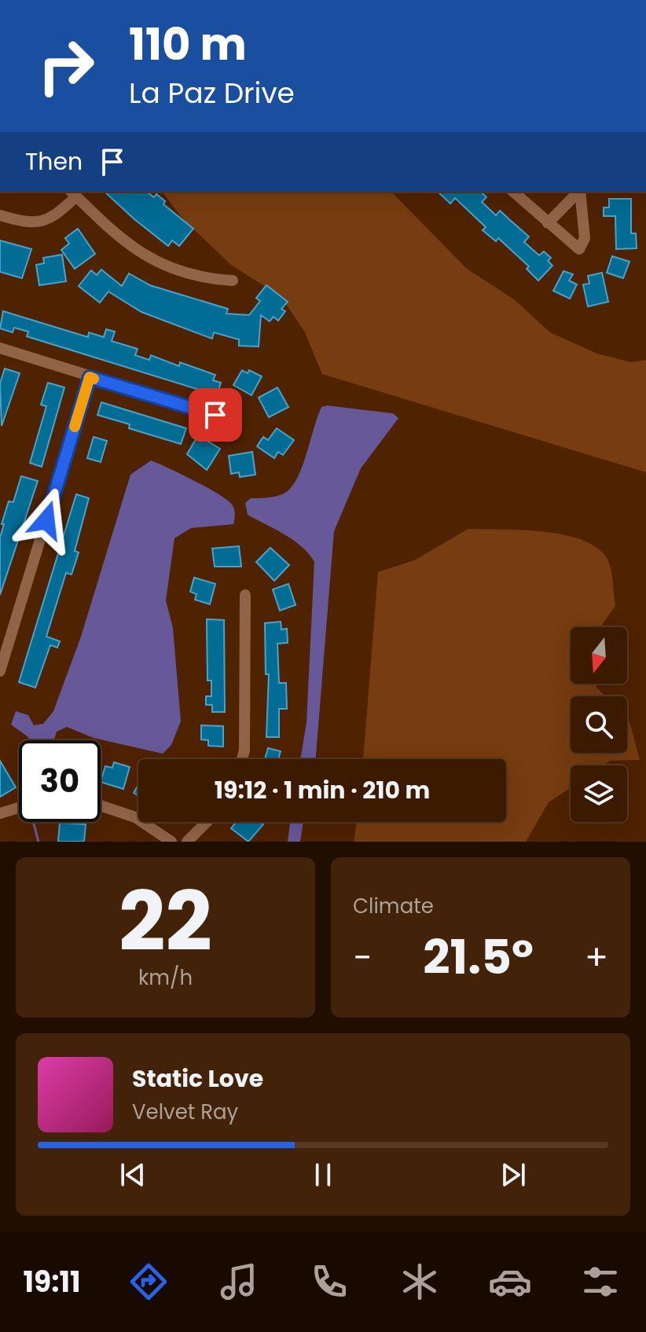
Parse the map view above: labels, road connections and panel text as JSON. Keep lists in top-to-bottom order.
{
  "north": "bottom",
  "page": {
    "turn": ["110 m", "La Paz Drive"],
    "then": "Then",
    "limit": "30",
    "trip": "19:12 · 1 min · 210 m",
    "tile": [
      ["22", "km/h"],
      "Climate"
    ],
    "heat": ["−", "21.5°", "+"],
    "song": ["Static Love", "Velvet Ray"],
    "tabs": "19:11"
  }
}
